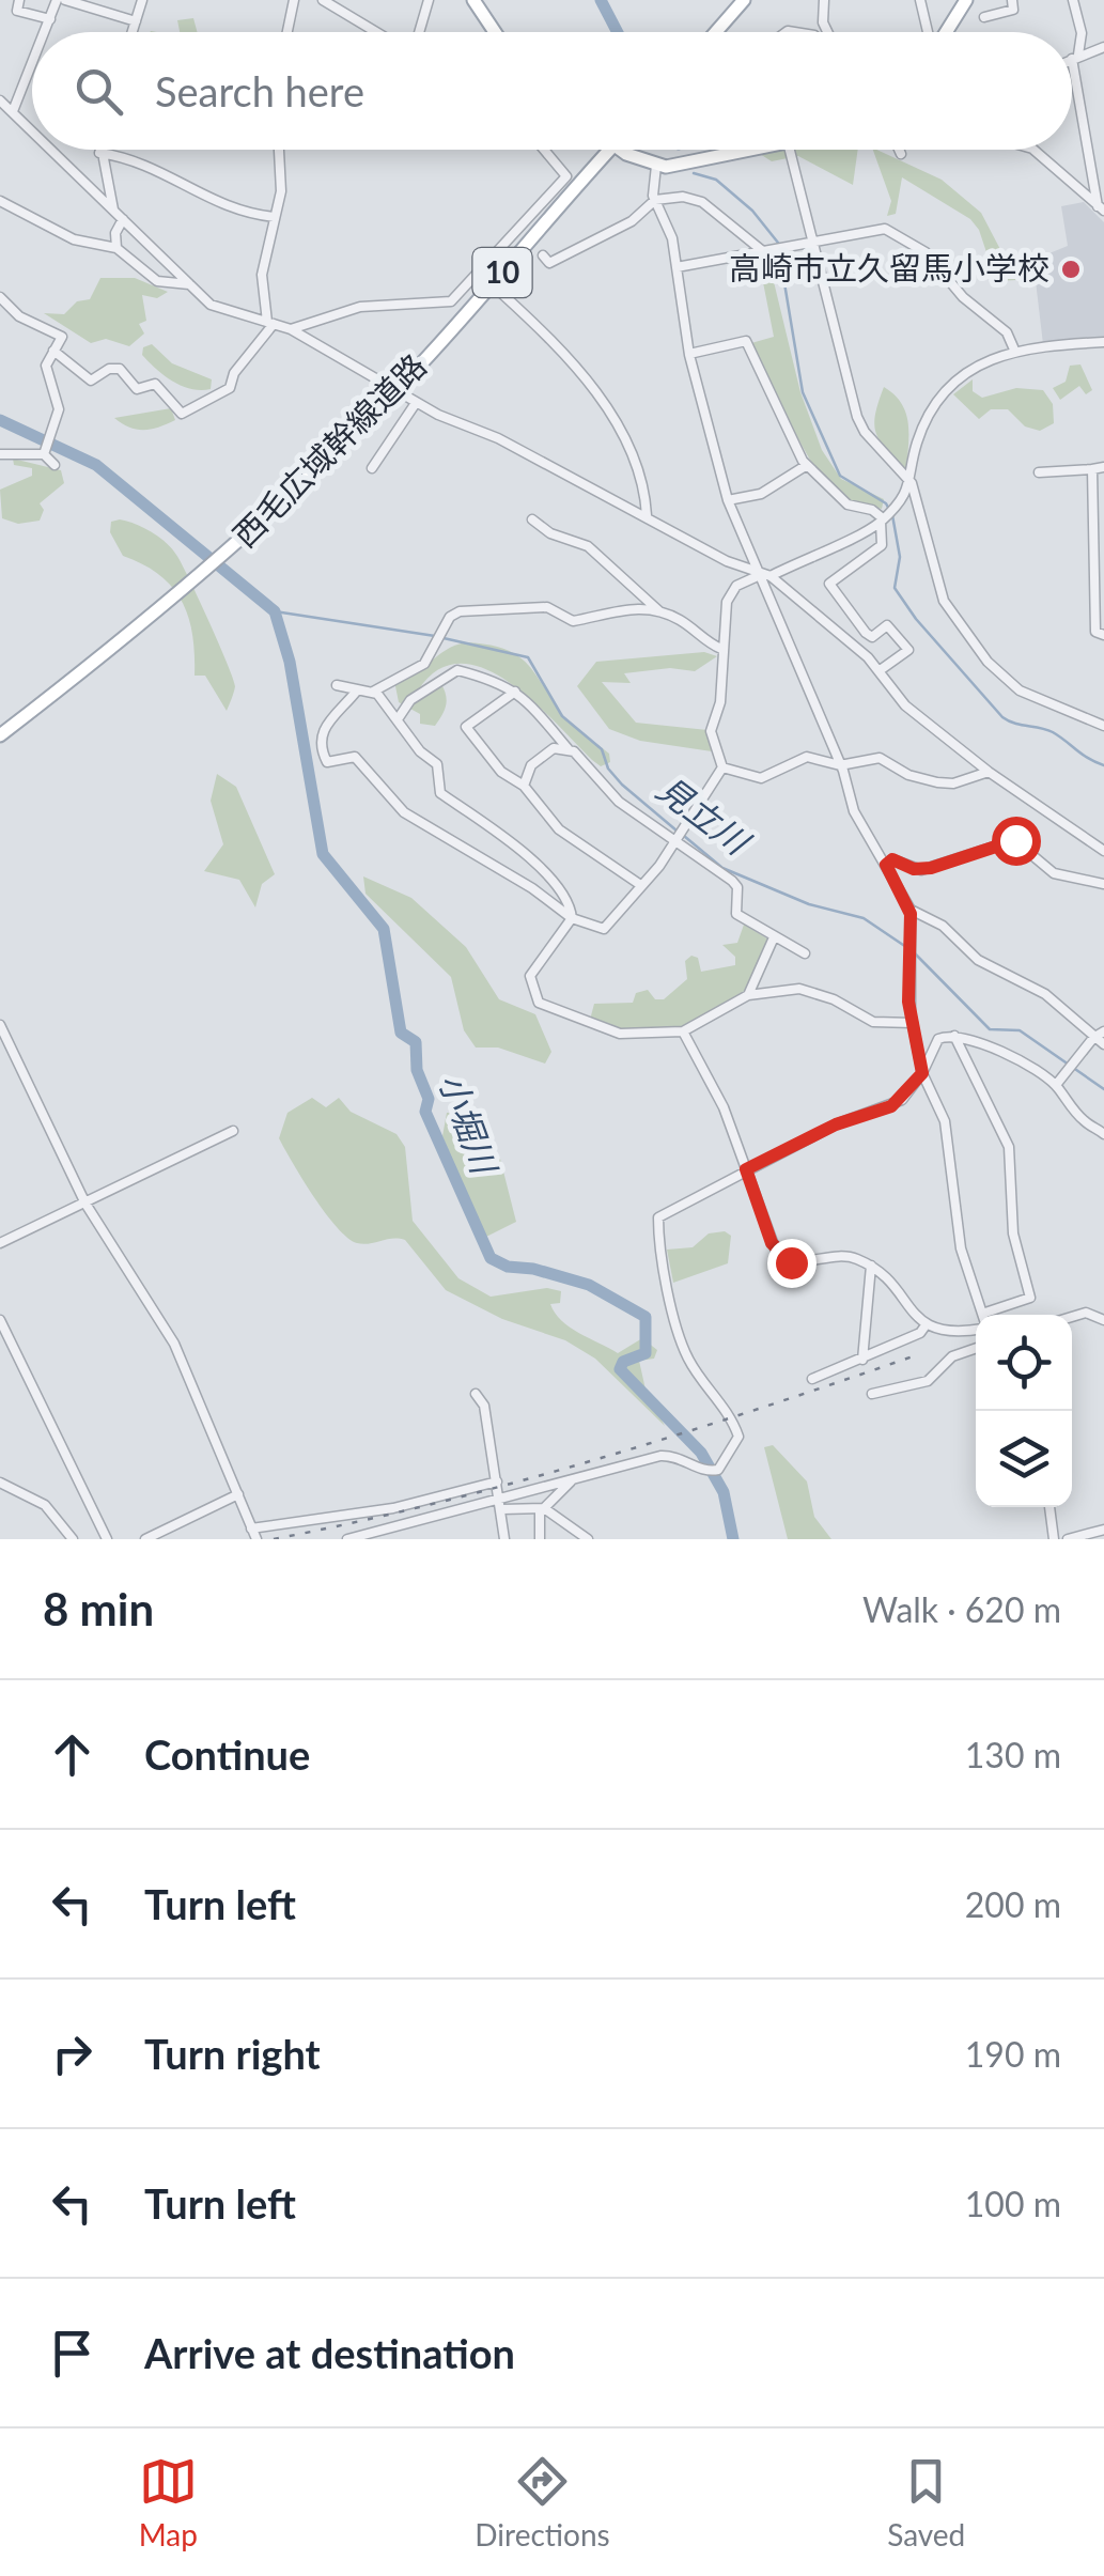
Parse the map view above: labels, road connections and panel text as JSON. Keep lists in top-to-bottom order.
{
  "streets": {
    "main road": ["10", "西毛広域幹線道路"]
  },
  "water": ["見立川", "小堀川"],
  "places": ["高崎市立久留馬小学校"],
  "page": {
    "search": "Search here",
    "heading": ["8 min", "Walk · 620 m"],
    "list": [
      ["Continue", "130 m"],
      ["Turn left", "200 m"],
      ["Turn right", "190 m"],
      ["Turn left", "100 m"],
      "Arrive at destination"
    ],
    "nav": ["Map", "Directions", "Saved"]
  }
}
